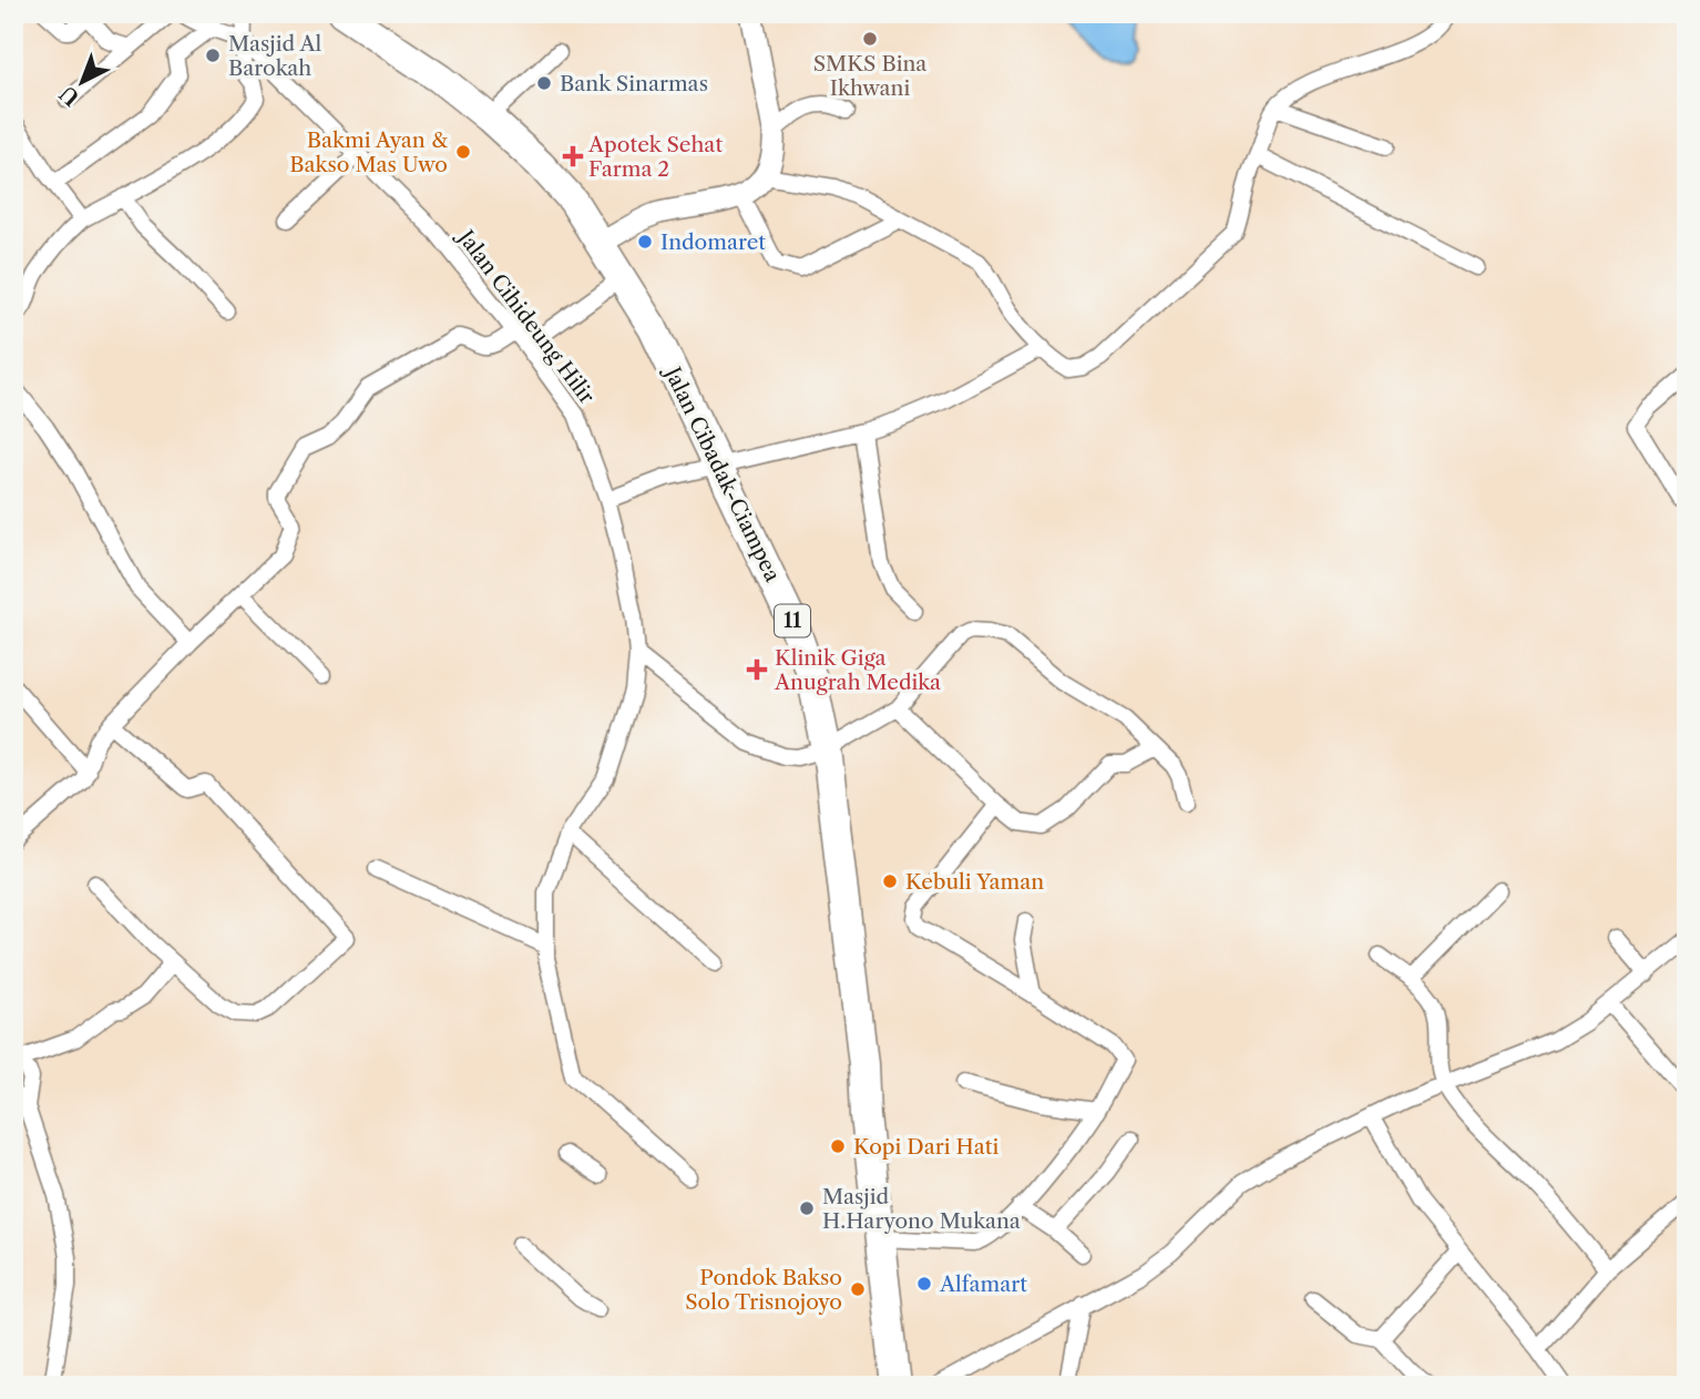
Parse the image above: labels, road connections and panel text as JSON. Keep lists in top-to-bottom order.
{
  "streets": {
    "highway": ["Jalan Cibadak-Ciampea", "11"],
    "street": ["Jalan Cihideung Hilir"]
  },
  "places": {
    "other": [
      "SMKS Bina Ikhwani",
      "Masjid Al Barokah",
      "Bank Sinarmas",
      "Bakmi Ayan & Bakso Mas Uwo",
      "Indomaret",
      "Kebuli Yaman",
      "Kopi Dari Hati",
      "Masjid H.Haryono Mukana",
      "Alfamart",
      "Pondok Bakso Solo Trisnojoyo"
    ],
    "health": ["Apotek Sehat Farma 2", "Klinik Giga Anugrah Medika"]
  },
  "north": "bottom left"
}
